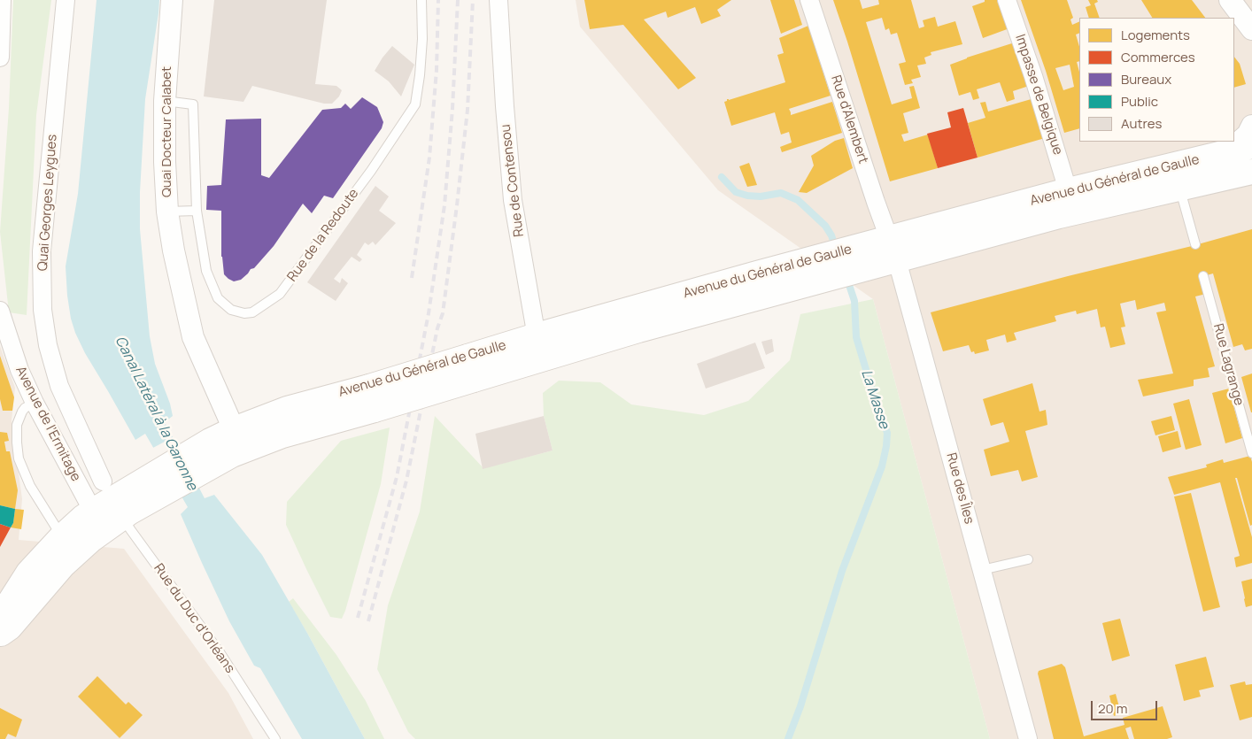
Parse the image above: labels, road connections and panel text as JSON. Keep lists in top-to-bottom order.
{
  "streets": {
    "main road": ["Avenue du Général de Gaulle"],
    "street": [
      "Impasse de Belgique",
      "Rue d'Alembert",
      "Quai Docteur Calabet",
      "Rue de Contensou",
      "Quai Georges Leygues",
      "Avenue de l’Ermitage",
      "Rue des Îles"
    ],
    "lane": ["Rue de la Redoute", "Rue Lagrange", "Rue du Duc d'Orléans"]
  },
  "crossings": [
    ["Impasse de Belgique", "Avenue du Général de Gaulle"],
    ["Rue d'Alembert", "Avenue du Général de Gaulle"],
    ["Rue d'Alembert", "Rue des Îles"],
    ["Quai Docteur Calabet", "Avenue du Général de Gaulle"],
    ["Quai Docteur Calabet", "Rue de la Redoute"],
    ["Rue de Contensou", "Avenue du Général de Gaulle"],
    ["Avenue du Général de Gaulle", "Rue des Îles"],
    ["Quai Georges Leygues", "Avenue de l’Ermitage"],
    ["Quai Georges Leygues", "Rue du Duc d'Orléans"],
    ["Avenue de l’Ermitage", "Rue du Duc d'Orléans"]
  ],
  "water": ["La Masse", "Canal Latéral à la Garonne"],
  "legend": [
    "Logements",
    "Commerces",
    "Bureaux",
    "Public",
    "Autres"
  ],
  "scale_bar": "20 m"
}
